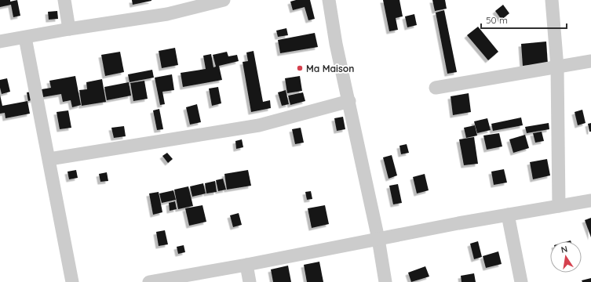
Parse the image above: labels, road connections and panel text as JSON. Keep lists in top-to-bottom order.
{
  "places": ["Ma Maison"],
  "scale_bar": "50 m",
  "north": "top"
}
